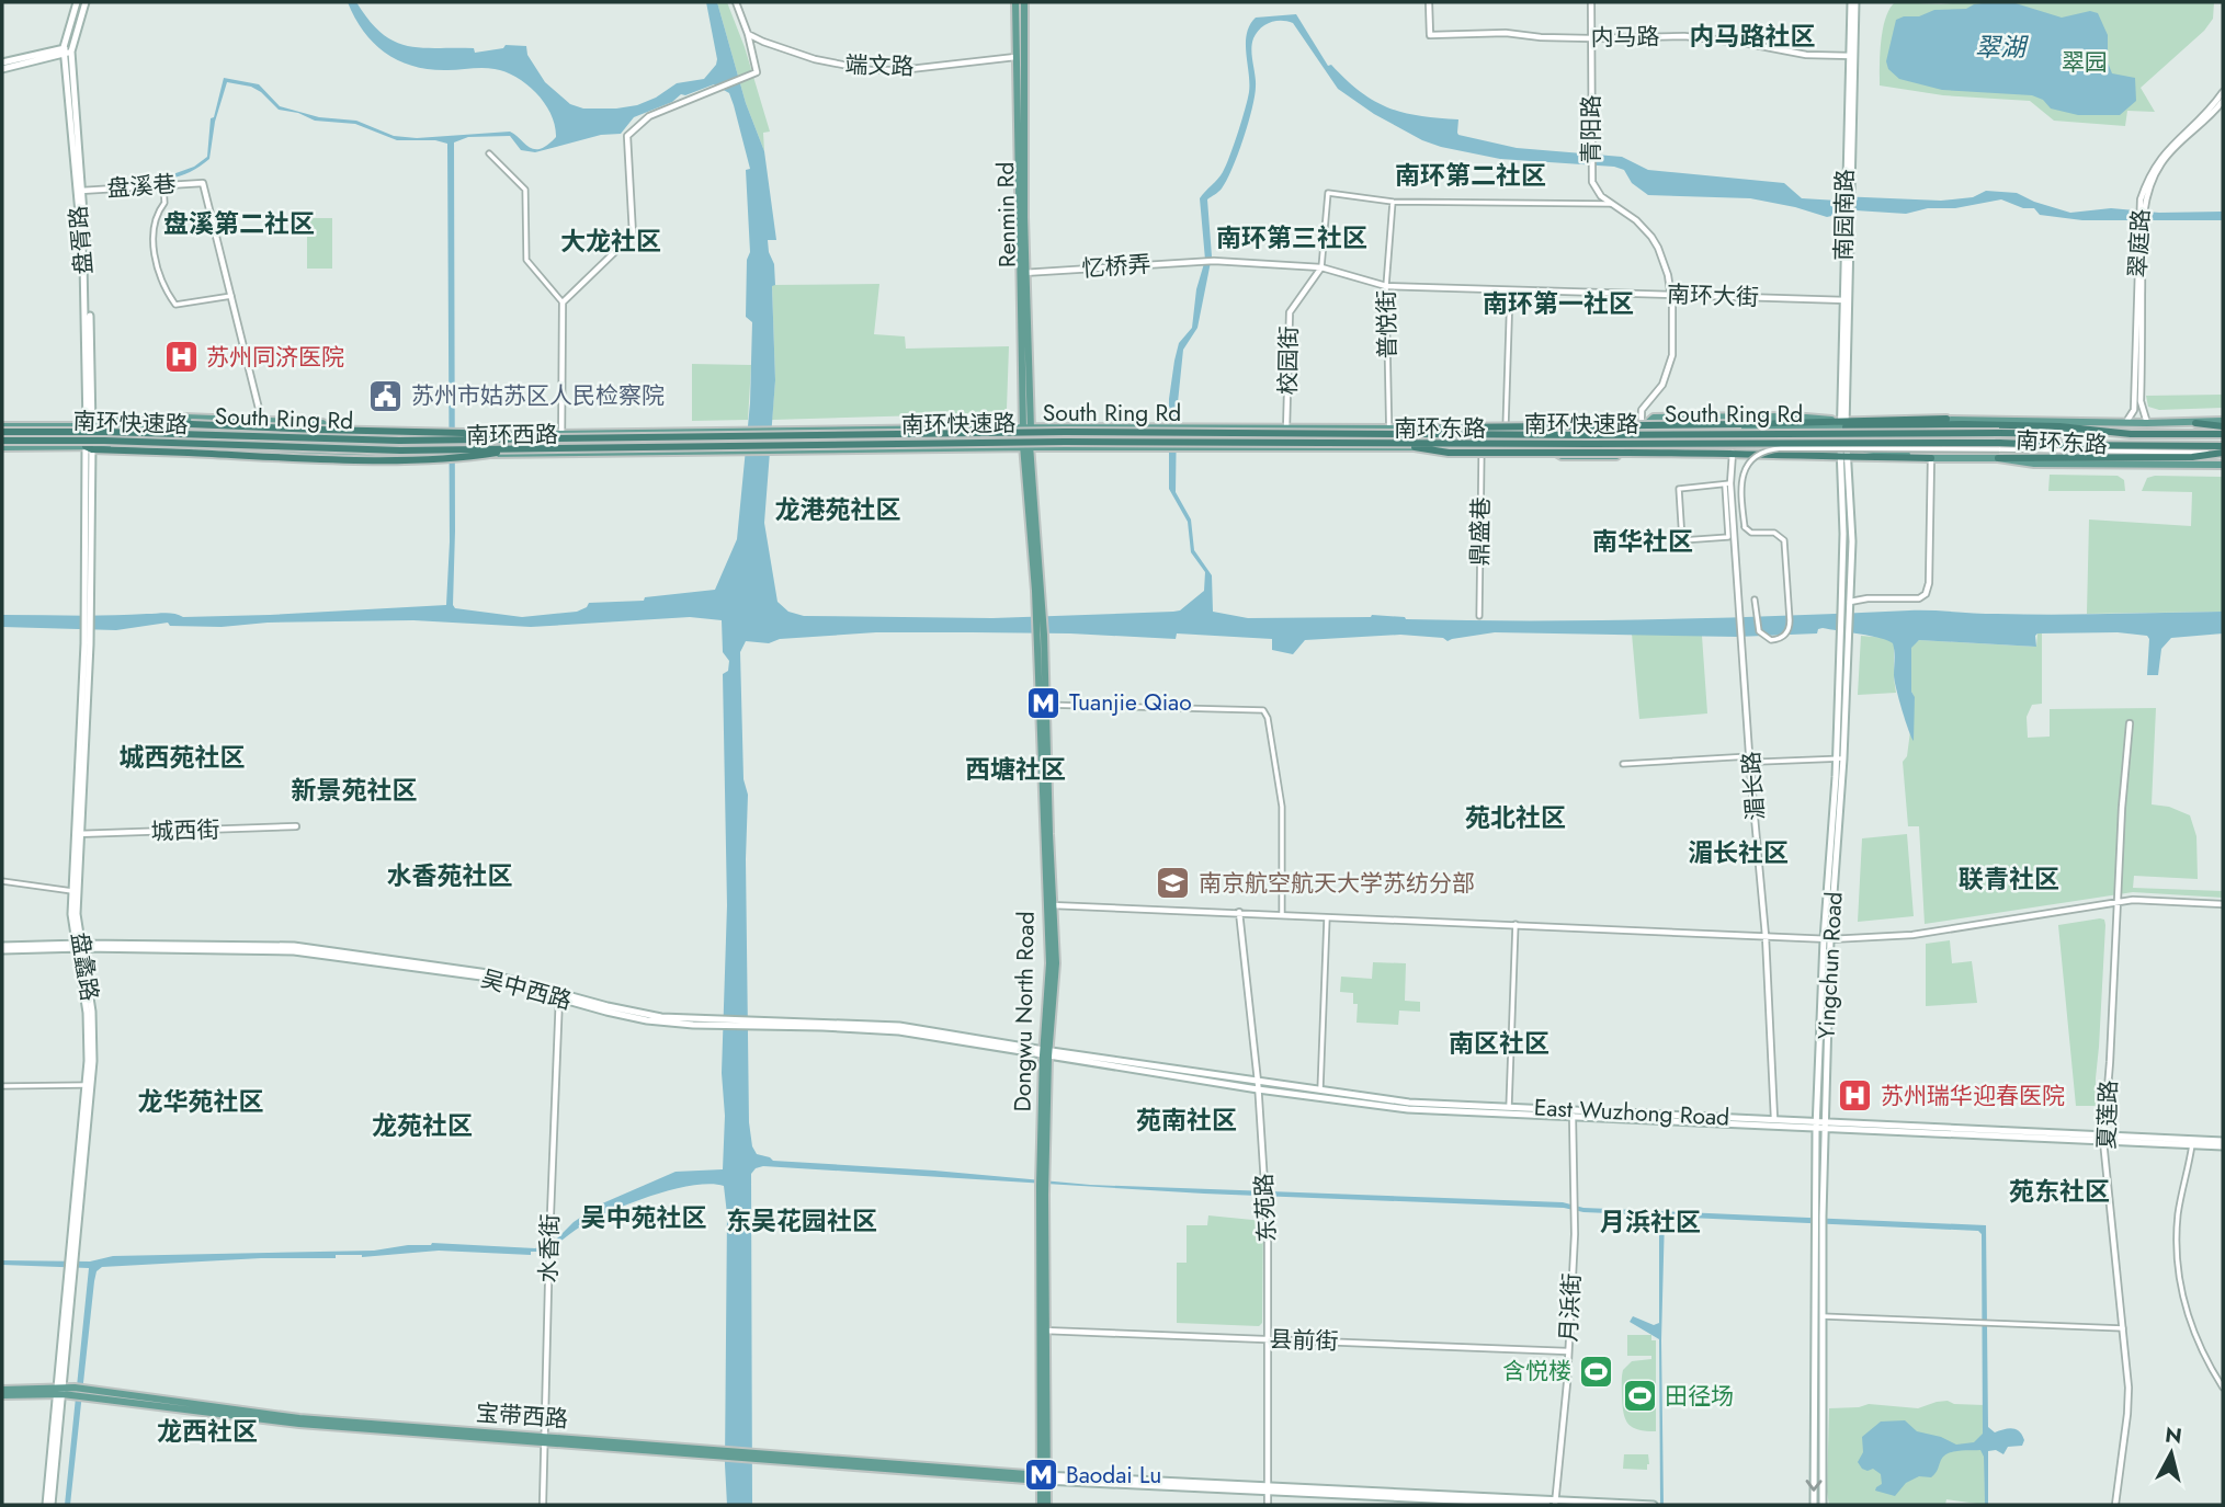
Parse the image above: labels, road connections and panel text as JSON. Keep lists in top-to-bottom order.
{
  "streets": {
    "highway": ["South Ring Rd", "南环快速路"],
    "main road": [
      "Renmin Rd",
      "南园南路",
      "盘胥路",
      "南环东路",
      "南环西路",
      "Yingchun Road",
      "盘蠡路",
      "吴中西路",
      "Dongwu North Road",
      "East Wuzhong Road",
      "宝带西路"
    ],
    "street": [
      "内马路",
      "端文路",
      "青阳路",
      "盘溪巷",
      "翠庭路",
      "忆桥弄",
      "南环大街",
      "普悦街",
      "校园街",
      "鼎盛巷",
      "湄长路",
      "城西街",
      "夏莲路",
      "东苑路",
      "水香街",
      "月浜街",
      "县前街"
    ]
  },
  "crossings": [
    ["内马路", "青阳路"],
    ["内马路", "南园南路"],
    ["端文路", "Renmin Rd"],
    ["青阳路", "南环大街"],
    ["青阳路", "南环东路"],
    ["盘溪巷", "盘胥路"],
    ["Renmin Rd", "忆桥弄"],
    ["Renmin Rd", "南环东路"],
    ["Renmin Rd", "南环西路"],
    ["Renmin Rd", "Dongwu North Road"],
    ["南园南路", "南环大街"],
    ["南园南路", "南环东路"],
    ["南园南路", "Yingchun Road"],
    ["盘胥路", "南环西路"],
    ["盘胥路", "盘蠡路"],
    ["翠庭路", "南环东路"],
    ["忆桥弄", "南环大街"],
    ["南环大街", "普悦街"],
    ["南环大街", "校园街"],
    ["普悦街", "South Ring Rd"],
    ["普悦街", "南环快速路"],
    ["普悦街", "南环东路"],
    ["校园街", "南环东路"],
    ["South Ring Rd", "南环东路"],
    ["南环快速路", "南环东路"],
    ["南环快速路", "南环西路"],
    ["南环东路", "南环西路"],
    ["南环东路", "鼎盛巷"],
    ["南环东路", "Yingchun Road"],
    ["南环东路", "Dongwu North Road"],
    ["南环西路", "盘蠡路"],
    ["南环西路", "Dongwu North Road"],
    ["湄长路", "East Wuzhong Road"],
    ["城西街", "盘蠡路"],
    ["Yingchun Road", "East Wuzhong Road"],
    ["盘蠡路", "吴中西路"],
    ["盘蠡路", "宝带西路"],
    ["吴中西路", "Dongwu North Road"],
    ["吴中西路", "East Wuzhong Road"],
    ["吴中西路", "水香街"],
    ["Dongwu North Road", "East Wuzhong Road"],
    ["Dongwu North Road", "县前街"],
    ["Dongwu North Road", "宝带西路"],
    ["East Wuzhong Road", "夏莲路"],
    ["East Wuzhong Road", "东苑路"],
    ["East Wuzhong Road", "月浜街"],
    ["东苑路", "县前街"],
    ["水香街", "宝带西路"],
    ["月浜街", "县前街"]
  ],
  "districts": [
    "内马路社区",
    "南环第二社区",
    "盘溪第二社区",
    "南环第三社区",
    "大龙社区",
    "南环第一社区",
    "龙港苑社区",
    "南华社区",
    "城西苑社区",
    "西塘社区",
    "新景苑社区",
    "苑北社区",
    "湄长社区",
    "水香苑社区",
    "联青社区",
    "南区社区",
    "龙华苑社区",
    "苑南社区",
    "龙苑社区",
    "苑东社区",
    "吴中苑社区",
    "东吴花园社区",
    "月浜社区",
    "龙西社区"
  ],
  "water": ["翠湖"],
  "parks": ["翠园"],
  "places": {
    "hospital": ["苏州同济医院", "苏州瑞华迎春医院"],
    "public building": ["苏州市姑苏区人民检察院"],
    "metro station": ["Tuanjie Qiao", "Baodai Lu"],
    "school or university": ["南京航空航天大学苏纺分部"],
    "sports": ["含悦楼", "田径场"]
  },
  "north": "top"
}
